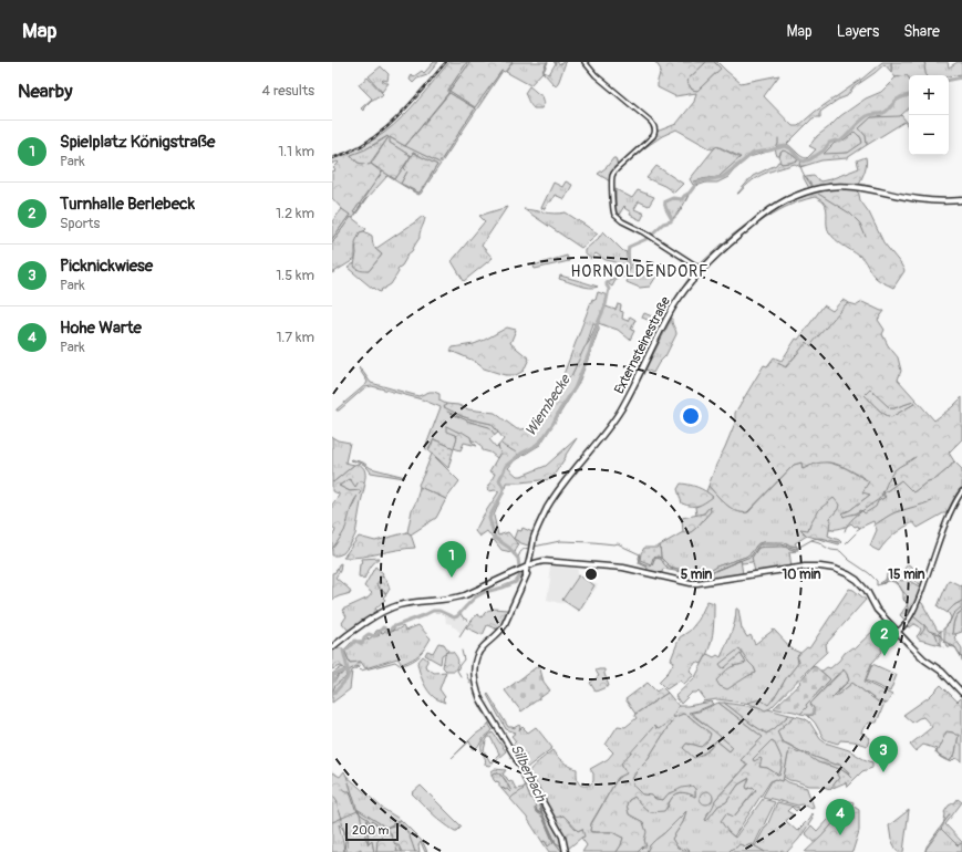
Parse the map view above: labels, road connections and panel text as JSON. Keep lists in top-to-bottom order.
{
  "streets": {
    "main road": ["Externsteinestraße"]
  },
  "districts": ["HORNOLDENDORF"],
  "water": ["Wiembecke", "Silberbach"],
  "scale_bar": "200 m",
  "page": {
    "header": "Map",
    "nav": ["Map", "Layers", "Share"],
    "heading": ["Nearby", "4 results"],
    "map_buttons": ["+", "−"],
    "list": [
      {
        "mark": "1",
        "name": "Spielplatz Königstraße",
        "note": "Park",
        "value": "1.1 km"
      },
      {
        "mark": "2",
        "name": "Turnhalle Berlebeck",
        "note": "Sports",
        "value": "1.2 km"
      },
      {
        "mark": "3",
        "name": "Picknickwiese",
        "note": "Park",
        "value": "1.5 km"
      },
      {
        "mark": "4",
        "name": "Hohe Warte",
        "note": "Park",
        "value": "1.7 km"
      }
    ],
    "pins": [
      "1",
      "2",
      "3",
      "4"
    ],
    "scale": "200 m"
  },
  "rings": ["5 min", "10 min", "15 min"]
}
